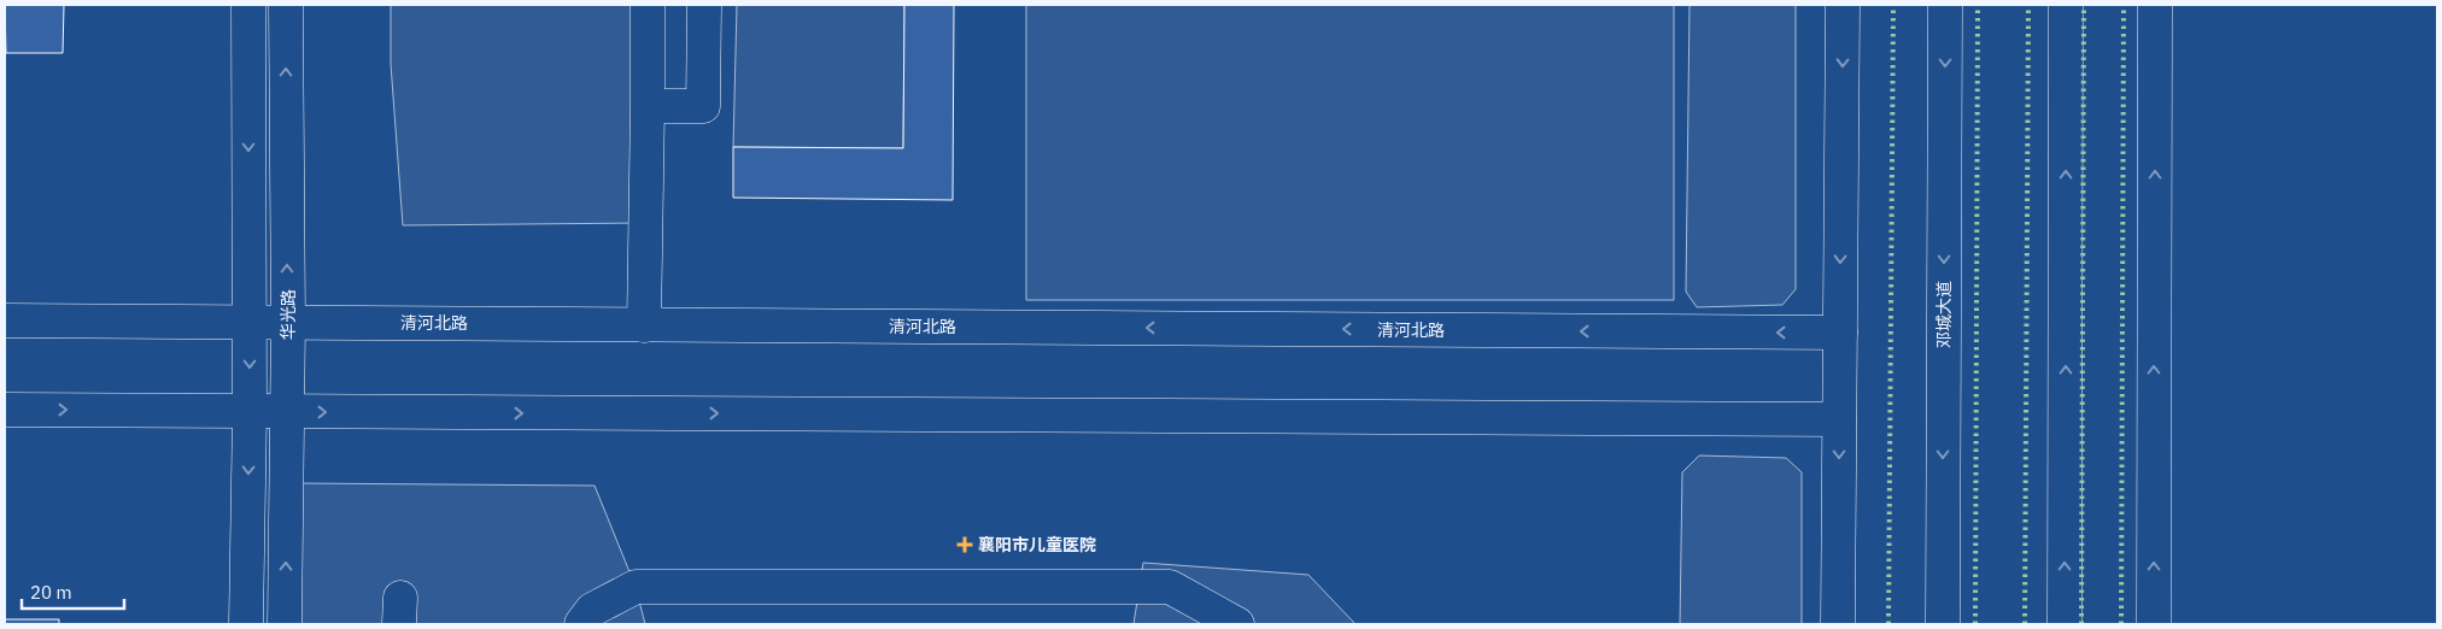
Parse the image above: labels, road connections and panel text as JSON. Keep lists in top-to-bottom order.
{
  "streets": {
    "main road": ["华光路", "邓城大道", "清河北路"]
  },
  "crossings": [
    ["华光路", "清河北路"]
  ],
  "places": {
    "health": ["襄阳市儿童医院"]
  },
  "scale_bar": "20 m"
}
